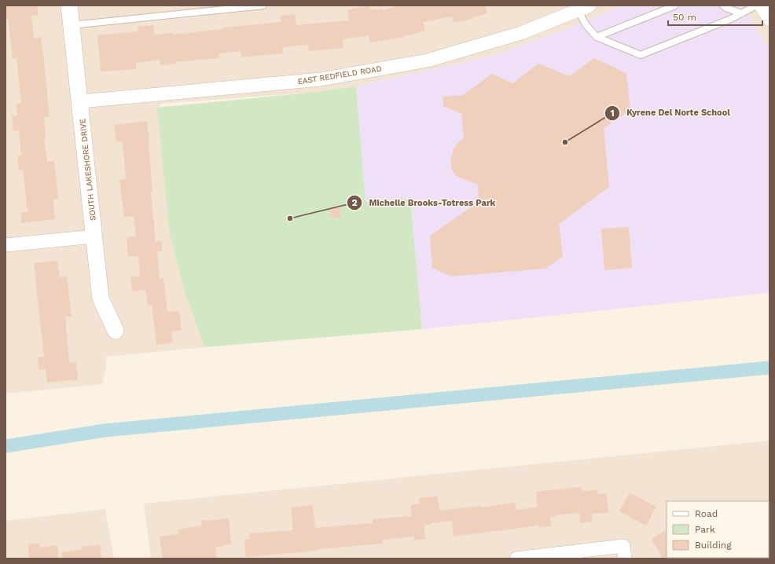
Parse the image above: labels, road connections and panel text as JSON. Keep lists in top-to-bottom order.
{
  "streets": {
    "street": ["EAST REDFIELD ROAD", "SOUTH LAKESHORE DRIVE"]
  },
  "crossings": [
    ["EAST REDFIELD ROAD", "SOUTH LAKESHORE DRIVE"]
  ],
  "places": ["Kyrene Del Norte School", "Michelle Brooks-Totress Park"],
  "legend": ["Road", "Park", "Building"],
  "scale_bar": "50 m"
}
